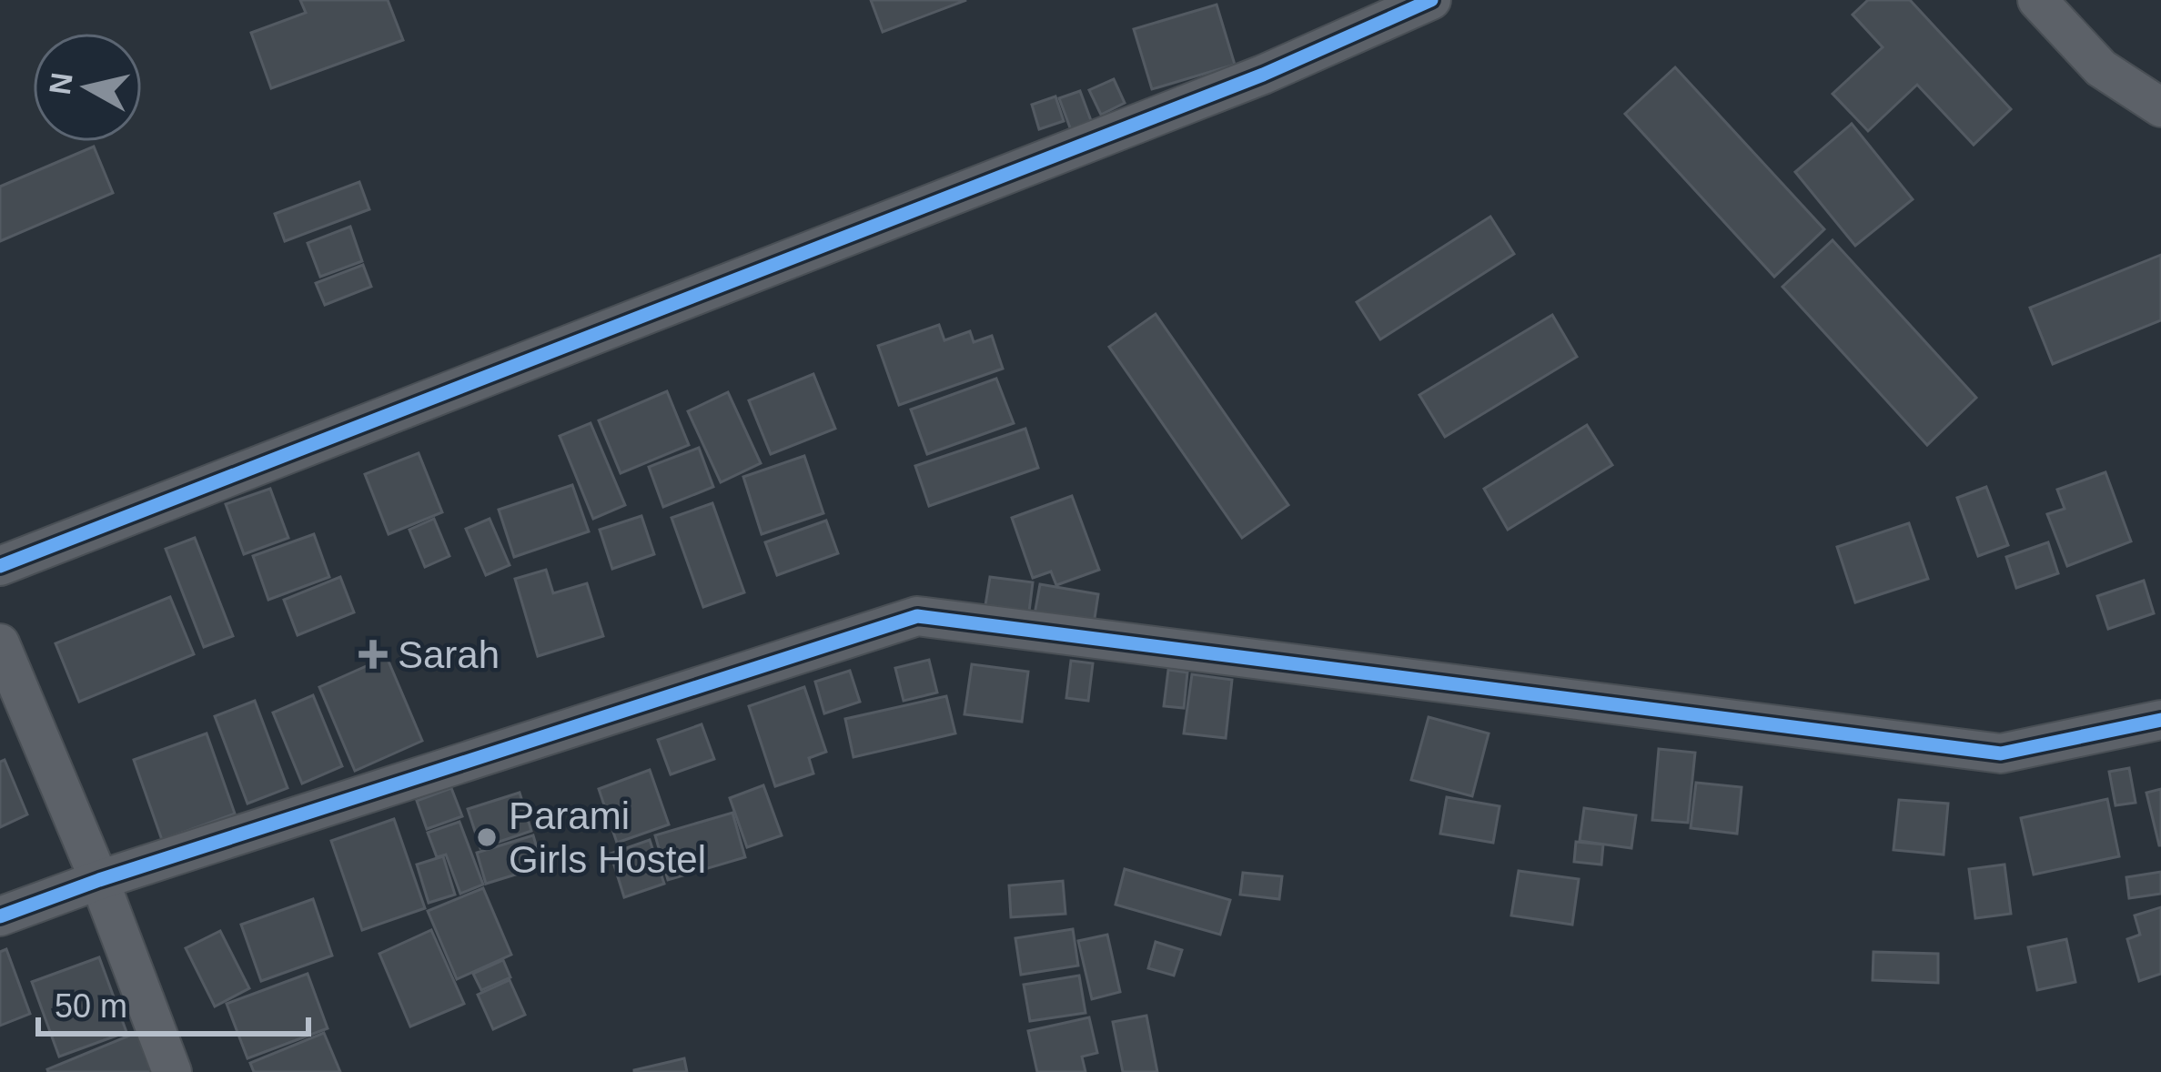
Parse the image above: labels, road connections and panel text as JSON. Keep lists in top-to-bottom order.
{
  "places": {
    "health": ["Sarah"],
    "other": ["Parami Girls Hostel"]
  },
  "scale_bar": "50 m",
  "north": "left"
}
